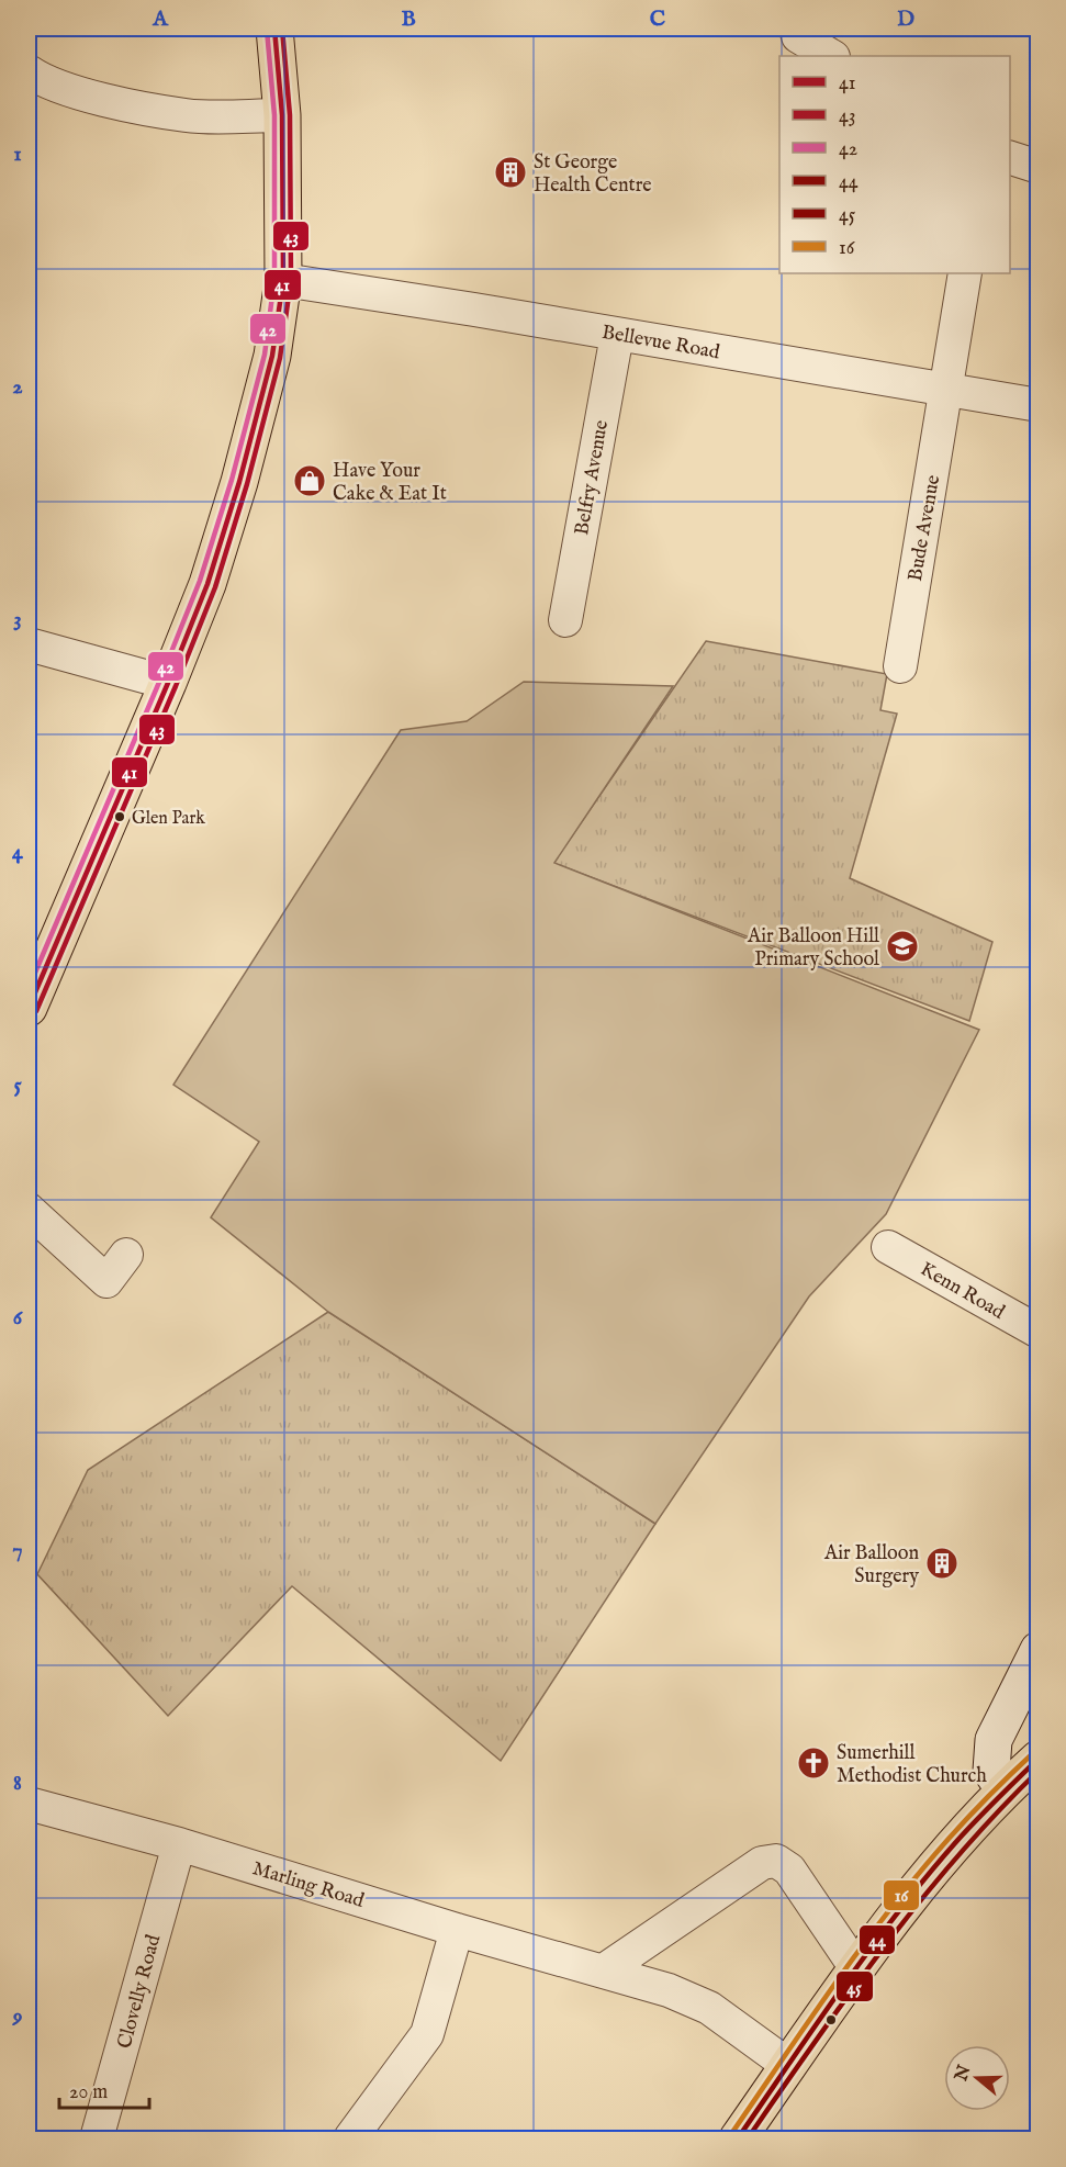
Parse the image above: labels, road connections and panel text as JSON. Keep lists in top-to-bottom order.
{
  "streets": {
    "street": [
      "Bellevue Road",
      "Belfry Avenue",
      "Bude Avenue",
      "Kenn Road",
      "Marling Road",
      "Clovelly Road"
    ]
  },
  "crossings": [
    ["Bellevue Road", "Belfry Avenue"],
    ["Bellevue Road", "Bude Avenue"],
    ["Marling Road", "Clovelly Road"]
  ],
  "places": {
    "building": ["St George Health Centre", "Air Balloon Surgery"],
    "shop": ["Have Your Cake & Eat It"],
    "other": ["Glen Park"],
    "school or university": ["Air Balloon Hill Primary School"],
    "church": ["Sumerhill Methodist Church"]
  },
  "lines": [
    "transit line 41",
    "transit line 43",
    "transit line 42",
    "transit line 16",
    "transit line 44",
    "transit line 45"
  ],
  "legend": [
    "41",
    "43",
    "42",
    "44",
    "45",
    "16"
  ],
  "scale_bar": "20 m",
  "north": "left",
  "grid": {
    "columns": [
      "A",
      "B",
      "C",
      "D"
    ],
    "rows": [
      "1",
      "2",
      "3",
      "4",
      "5",
      "6",
      "7",
      "8",
      "9"
    ]
  }
}
